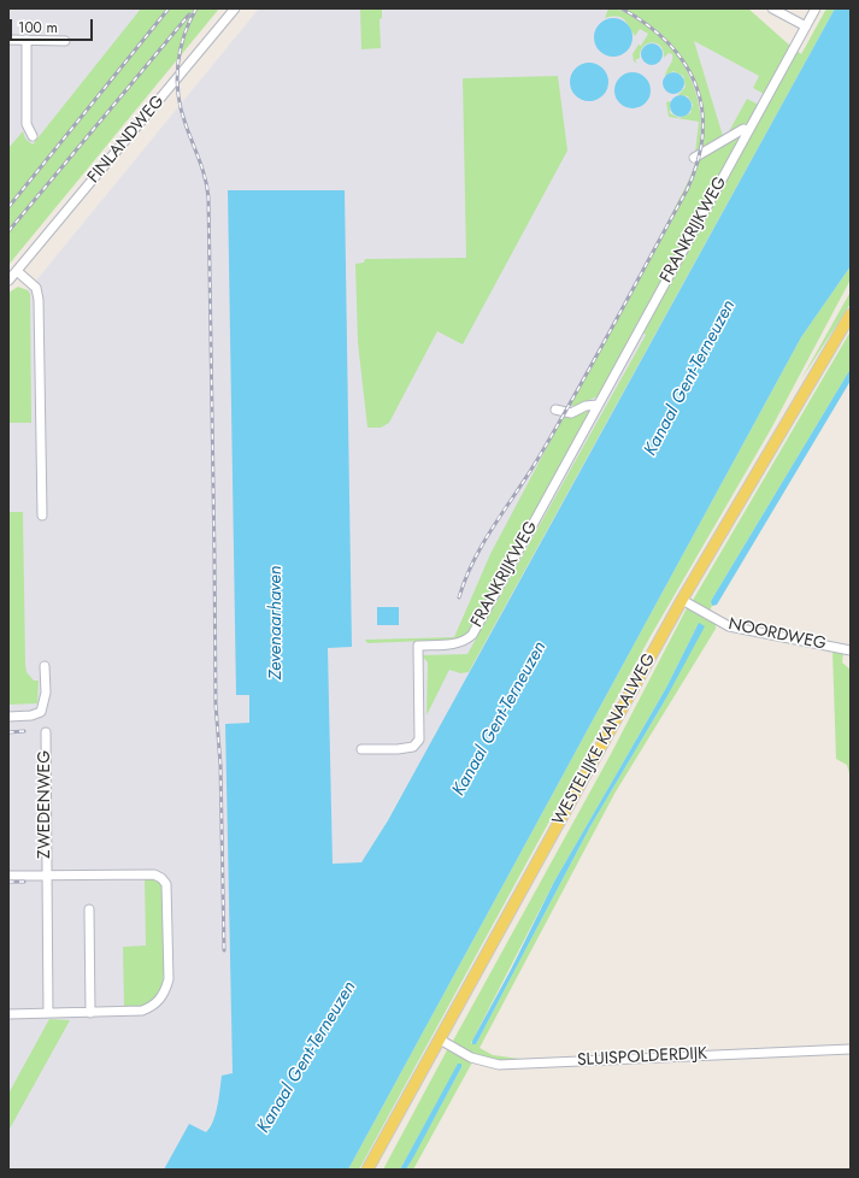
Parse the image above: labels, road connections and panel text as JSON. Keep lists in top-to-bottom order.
{
  "streets": {
    "main road": ["WESTELIJKE KANAALWEG"],
    "street": [
      "FINLANDWEG",
      "FRANKRIJKWEG",
      "NOORDWEG",
      "ZWEDENWEG",
      "SLUISPOLDERDIJK"
    ]
  },
  "crossings": [
    ["NOORDWEG", "WESTELIJKE KANAALWEG"],
    ["WESTELIJKE KANAALWEG", "SLUISPOLDERDIJK"]
  ],
  "water": ["Kanaal Gent-Terneuzen", "Zevenaarhaven"],
  "scale_bar": "100 m"
}
